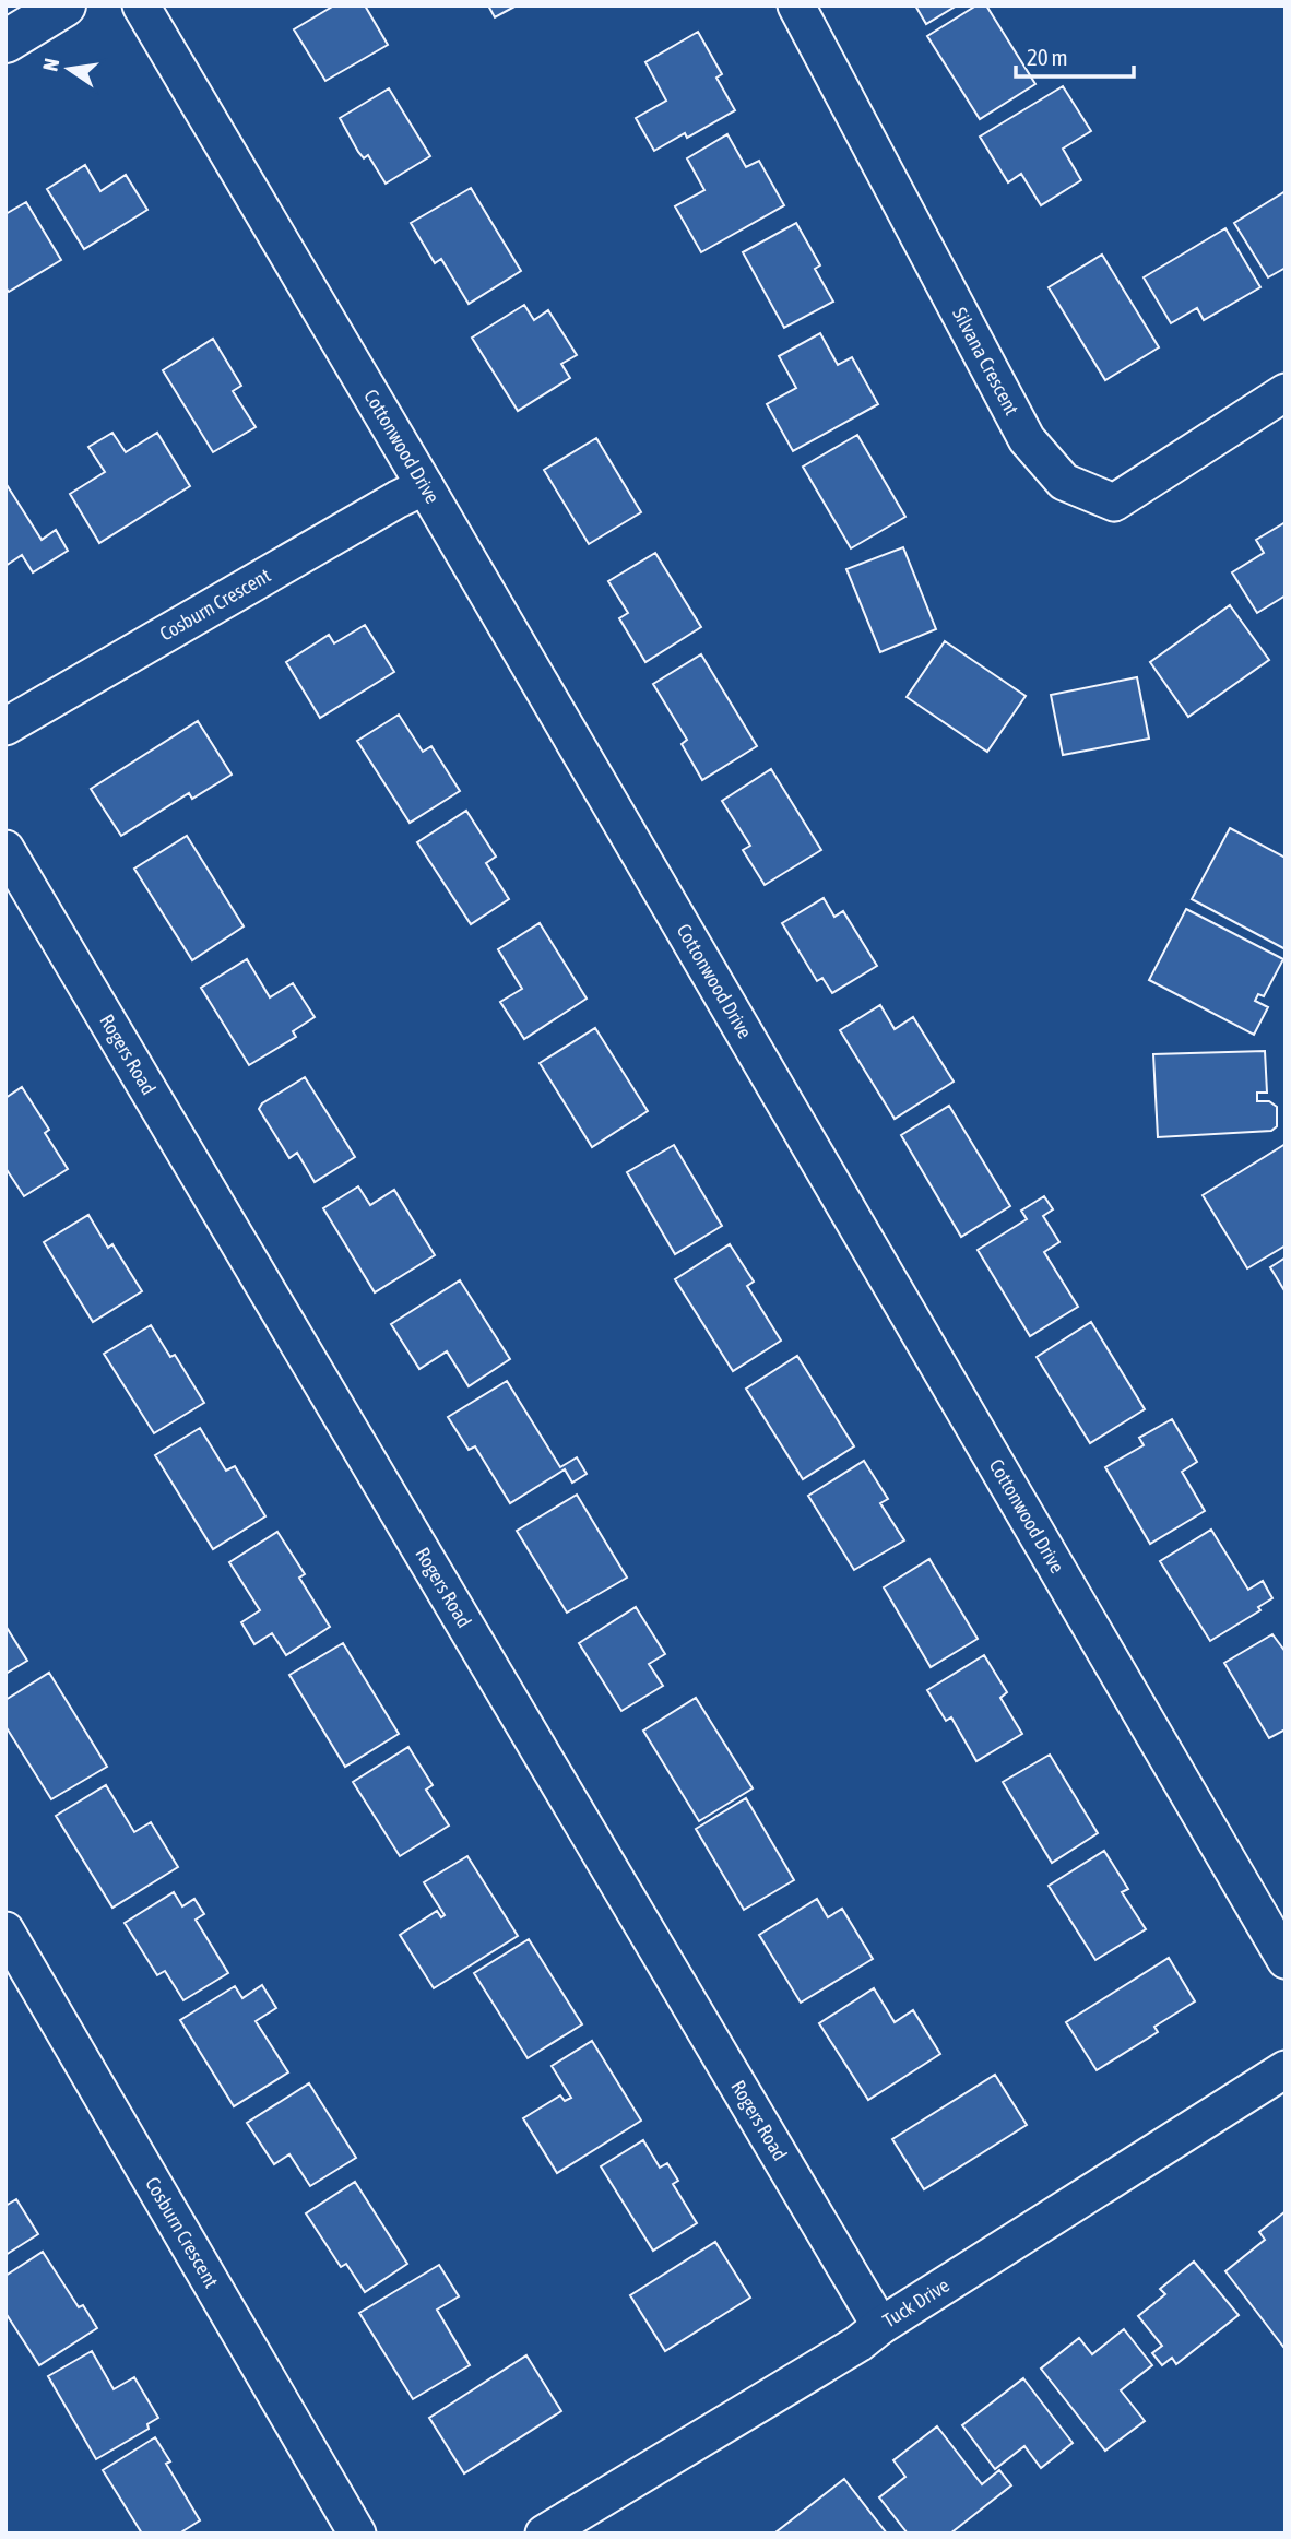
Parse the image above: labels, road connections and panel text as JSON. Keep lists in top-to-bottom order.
{
  "streets": {
    "street": [
      "Silvana Crescent",
      "Cottonwood Drive",
      "Cosburn Crescent",
      "Rogers Road",
      "Tuck Drive"
    ]
  },
  "crossings": [
    ["Cottonwood Drive", "Cosburn Crescent"],
    ["Rogers Road", "Tuck Drive"]
  ],
  "scale_bar": "20 m",
  "north": "left"
}
